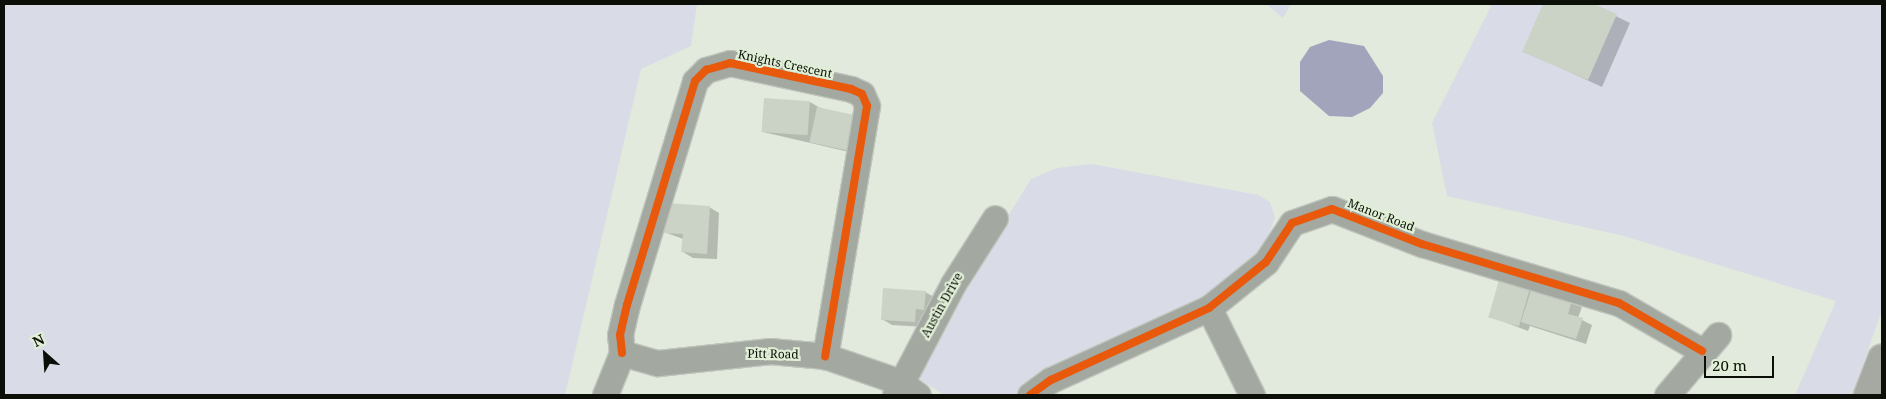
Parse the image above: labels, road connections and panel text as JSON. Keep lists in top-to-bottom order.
{
  "streets": {
    "street": [
      "Knights Crescent",
      "Manor Road",
      "Austin Drive",
      "Pitt Road"
    ]
  },
  "crossings": [
    ["Knights Crescent", "Pitt Road"],
    ["Austin Drive", "Pitt Road"]
  ],
  "scale_bar": "20 m",
  "north": "top left"
}
